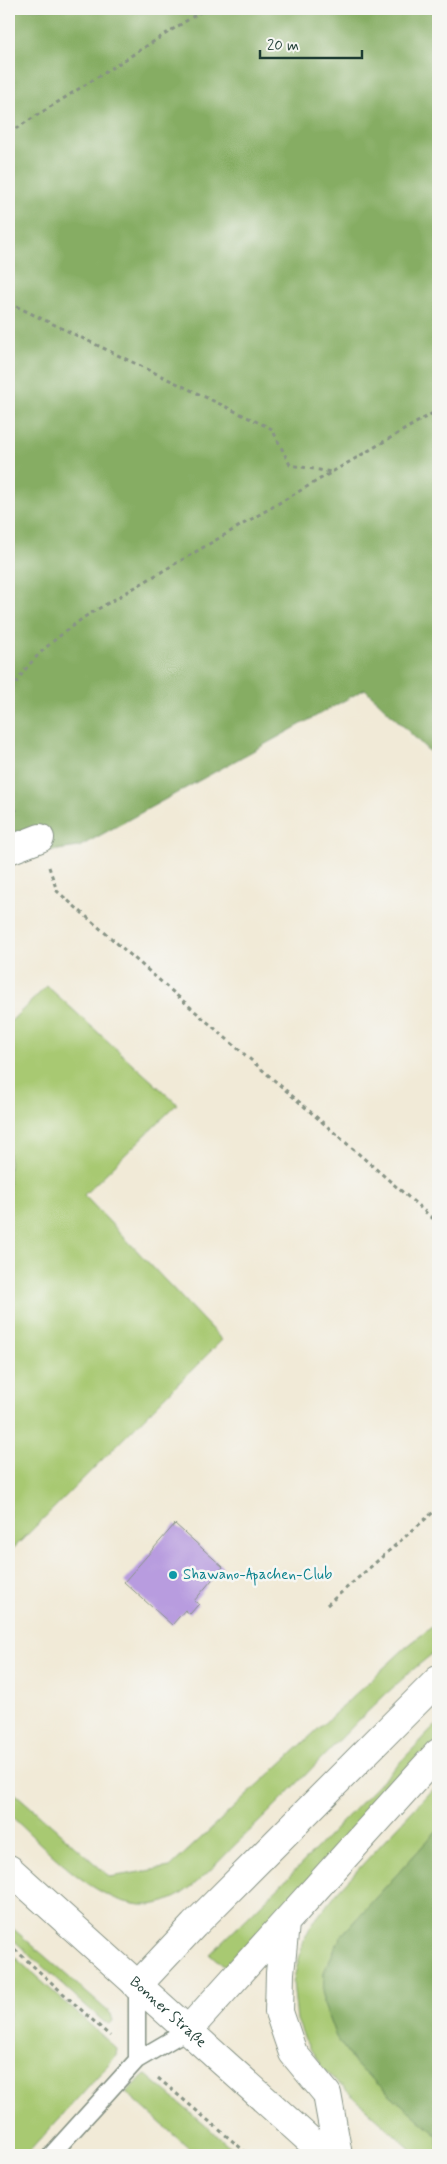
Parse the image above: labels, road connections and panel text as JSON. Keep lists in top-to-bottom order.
{
  "streets": {
    "main road": ["Bonner Straße"]
  },
  "places": ["Shawano-Apachen-Club"],
  "scale_bar": "20 m"
}
